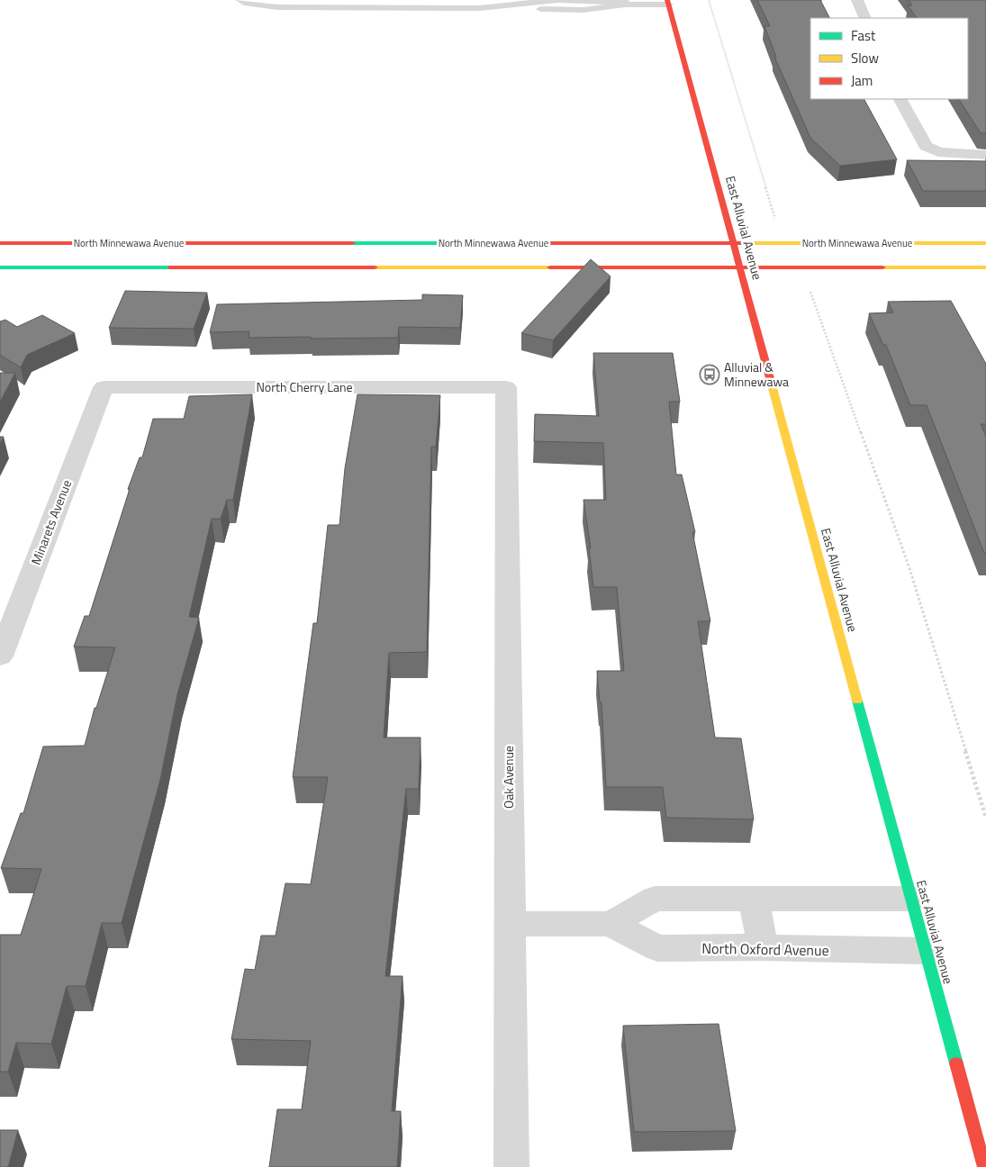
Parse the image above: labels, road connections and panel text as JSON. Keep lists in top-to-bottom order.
{
  "streets": {
    "main road": ["East Alluvial Avenue", "North Minnewawa Avenue"],
    "street": [
      "North Cherry Lane",
      "Minarets Avenue",
      "Oak Avenue",
      "North Oxford Avenue"
    ]
  },
  "crossings": [
    ["East Alluvial Avenue", "North Minnewawa Avenue"],
    ["East Alluvial Avenue", "North Oxford Avenue"],
    ["North Cherry Lane", "Minarets Avenue"],
    ["North Cherry Lane", "Oak Avenue"],
    ["Oak Avenue", "North Oxford Avenue"]
  ],
  "places": {
    "bus stop": ["Alluvial & Minnewawa"]
  },
  "legend": ["Fast", "Slow", "Jam"]
}
